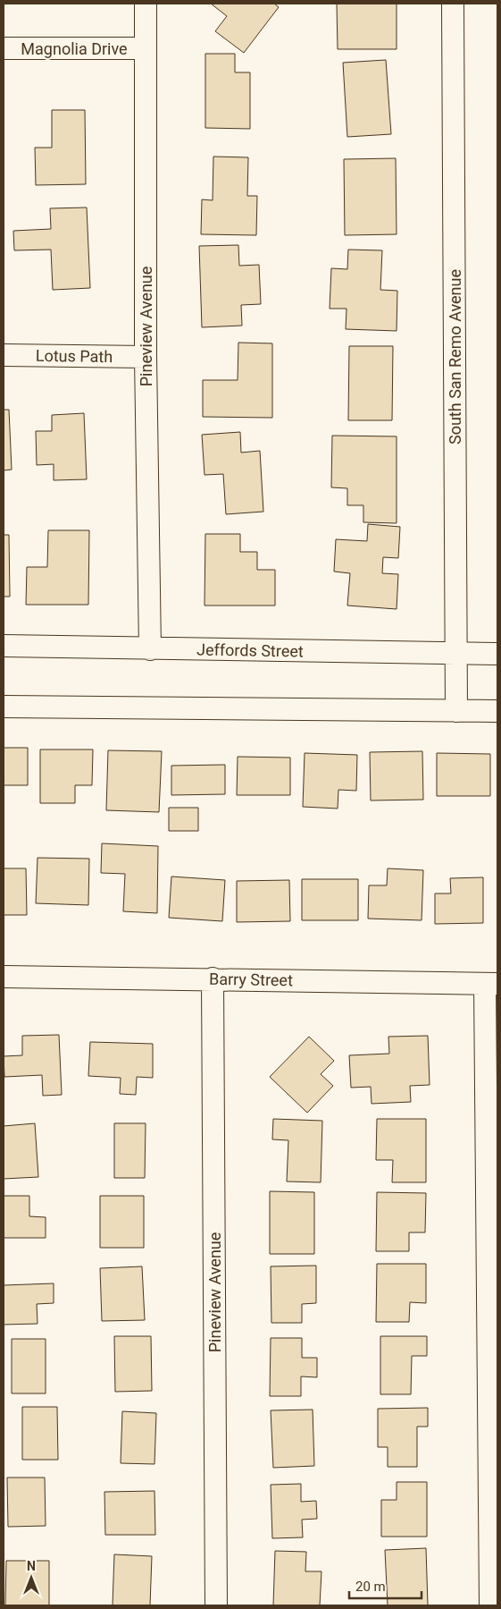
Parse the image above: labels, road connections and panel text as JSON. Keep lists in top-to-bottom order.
{
  "streets": {
    "street": [
      "Magnolia Drive",
      "Pineview Avenue",
      "Lotus Path",
      "South San Remo Avenue",
      "Jeffords Street",
      "Barry Street"
    ]
  },
  "crossings": [
    ["Magnolia Drive", "Pineview Avenue"],
    ["Pineview Avenue", "Lotus Path"],
    ["Pineview Avenue", "Jeffords Street"],
    ["Pineview Avenue", "Barry Street"],
    ["South San Remo Avenue", "Jeffords Street"]
  ],
  "scale_bar": "20 m",
  "north": "top"
}
